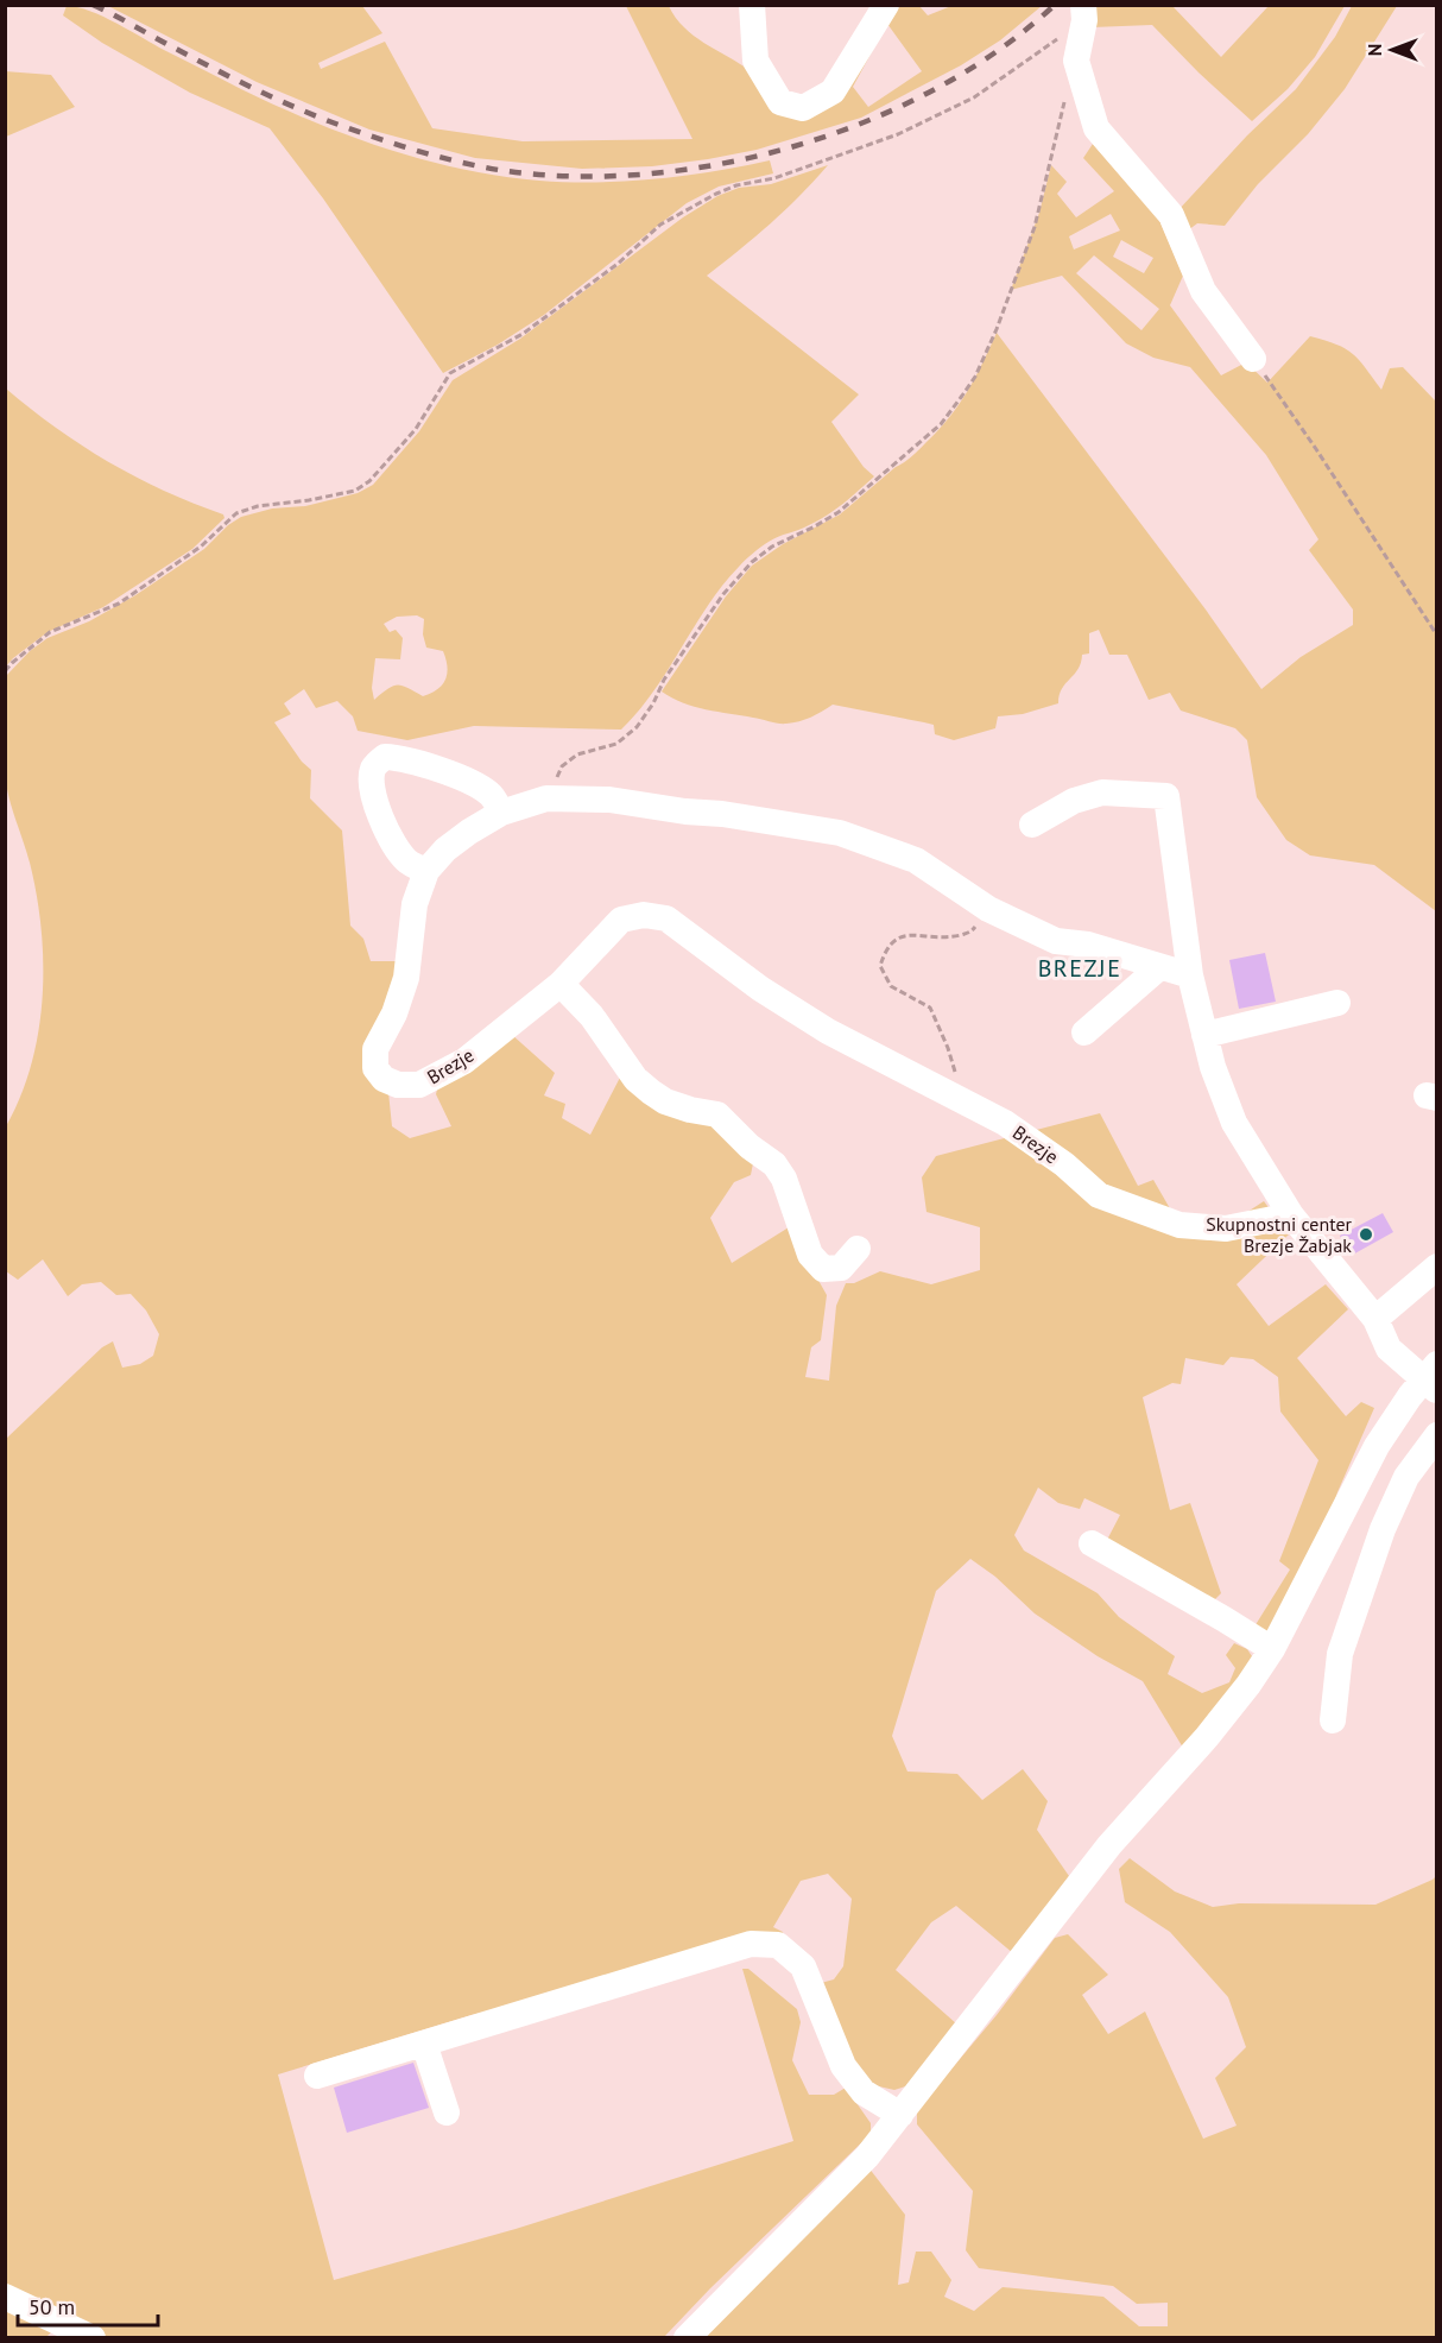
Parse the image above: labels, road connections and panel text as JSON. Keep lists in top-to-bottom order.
{
  "streets": {
    "street": ["Brezje"]
  },
  "districts": ["BREZJE"],
  "places": ["Skupnostni center Brezje Žabjak"],
  "scale_bar": "50 m",
  "north": "left"
}
